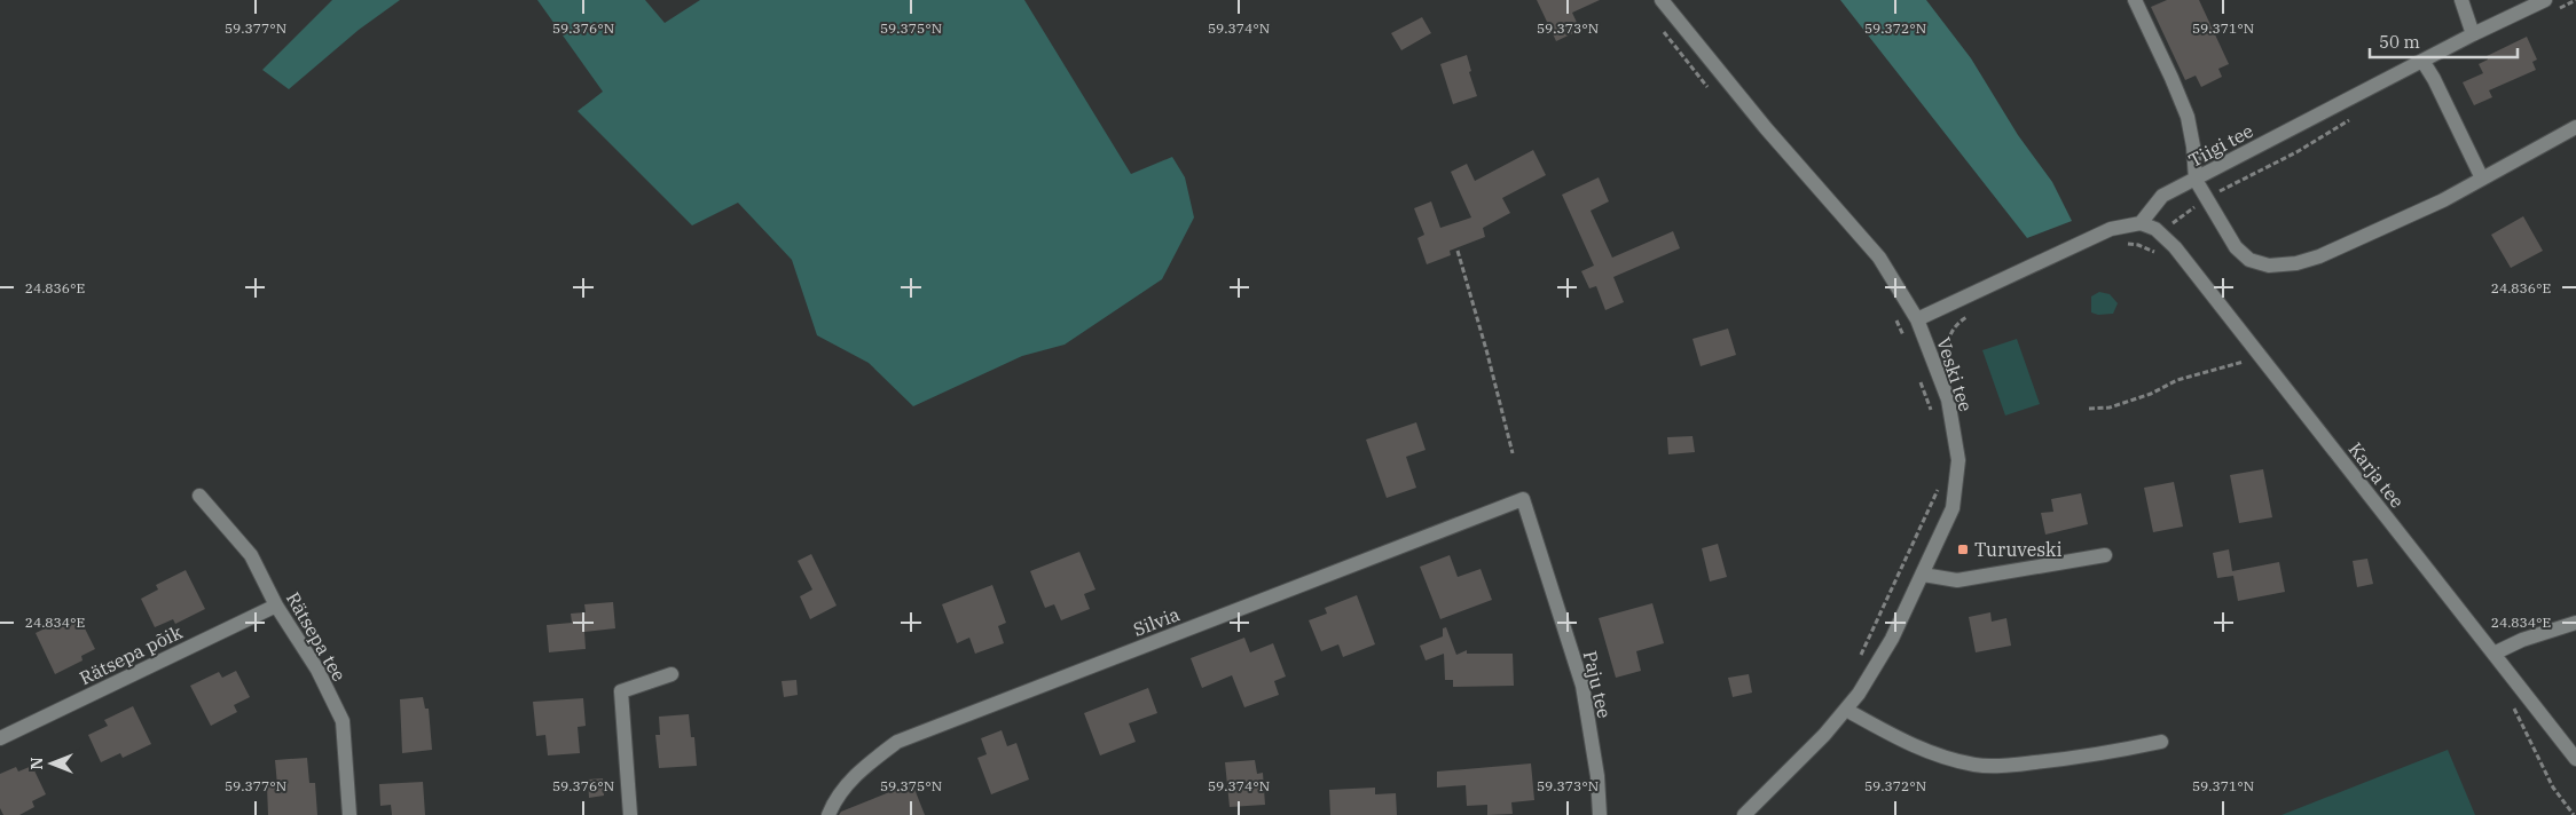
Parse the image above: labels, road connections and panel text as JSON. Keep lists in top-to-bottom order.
{
  "streets": {
    "street": [
      "Tiigi tee",
      "Veski tee",
      "Karja tee",
      "Silvia",
      "Rätsepa tee",
      "Rätsepa põik",
      "Paju tee"
    ]
  },
  "crossings": [
    ["Tiigi tee", "Karja tee"],
    ["Silvia", "Paju tee"],
    ["Rätsepa tee", "Rätsepa põik"]
  ],
  "places": {
    "transit": ["Turuveski"]
  },
  "scale_bar": "50 m",
  "north": "left",
  "coordinates": [
    "59.377°N",
    "59.376°N",
    "59.375°N",
    "59.374°N",
    "59.373°N",
    "59.372°N",
    "59.371°N",
    "24.836°E",
    "24.834°E"
  ]
}
